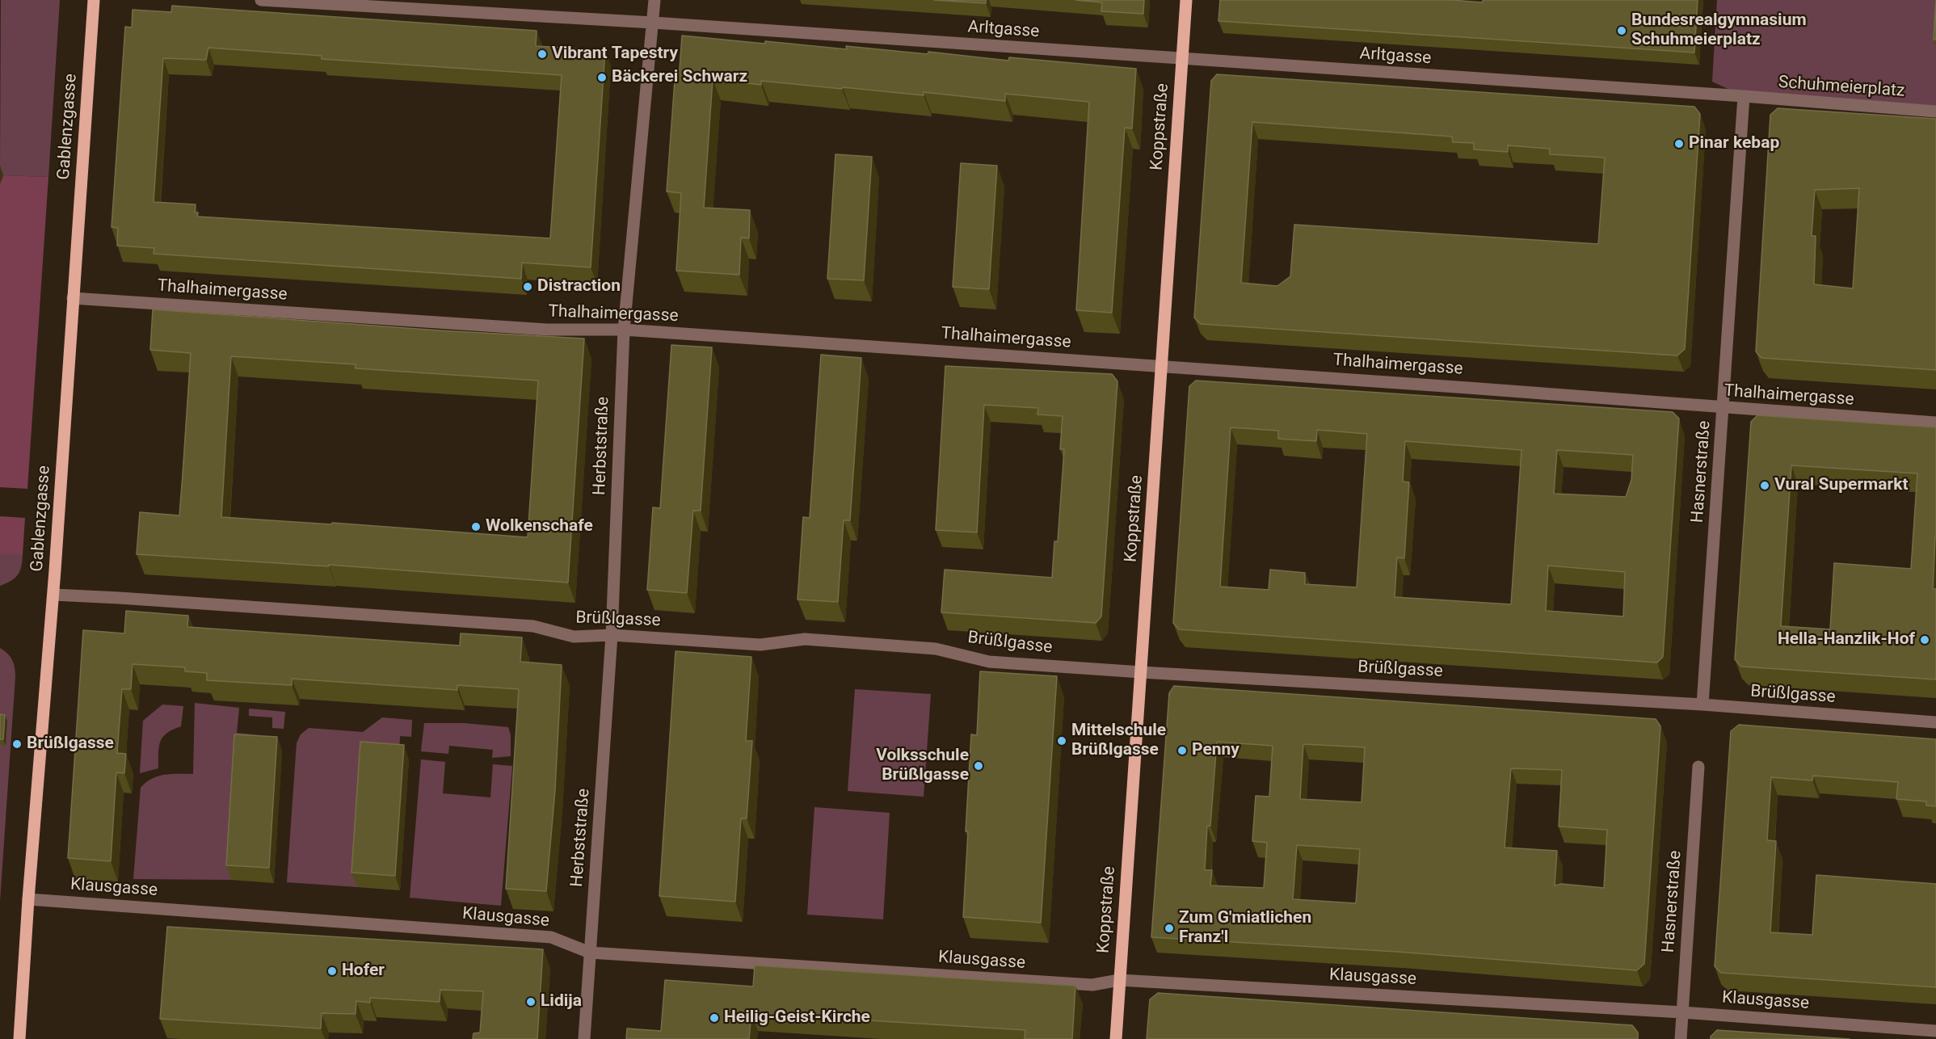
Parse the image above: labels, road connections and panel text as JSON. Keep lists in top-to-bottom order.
{
  "streets": {
    "main road": ["Gablenzgasse", "Koppstraße"],
    "street": [
      "Arltgasse",
      "Schuhmeierplatz",
      "Thalhaimergasse",
      "Herbststraße",
      "Hasnerstraße",
      "Brüßlgasse",
      "Klausgasse"
    ]
  },
  "crossings": [
    ["Arltgasse", "Schuhmeierplatz"],
    ["Arltgasse", "Koppstraße"],
    ["Arltgasse", "Herbststraße"],
    ["Arltgasse", "Hasnerstraße"],
    ["Schuhmeierplatz", "Hasnerstraße"],
    ["Gablenzgasse", "Thalhaimergasse"],
    ["Gablenzgasse", "Brüßlgasse"],
    ["Gablenzgasse", "Klausgasse"],
    ["Koppstraße", "Thalhaimergasse"],
    ["Koppstraße", "Brüßlgasse"],
    ["Koppstraße", "Klausgasse"],
    ["Thalhaimergasse", "Herbststraße"],
    ["Thalhaimergasse", "Hasnerstraße"],
    ["Herbststraße", "Brüßlgasse"],
    ["Herbststraße", "Klausgasse"],
    ["Hasnerstraße", "Brüßlgasse"],
    ["Hasnerstraße", "Klausgasse"]
  ],
  "places": [
    "Bundesrealgymnasium Schuhmeierplatz",
    "Vibrant Tapestry",
    "Bäckerei Schwarz",
    "Pinar kebap",
    "Distraction",
    "Vural Supermarkt",
    "Wolkenschafe",
    "Hella-Hanzlik-Hof",
    "Mittelschule Brüßlgasse",
    "Brüßlgasse",
    "Penny",
    "Volksschule Brüßlgasse",
    "Zum G'miatlichen Franz'l",
    "Hofer",
    "Lidija",
    "Heilig-Geist-Kirche"
  ]
}
